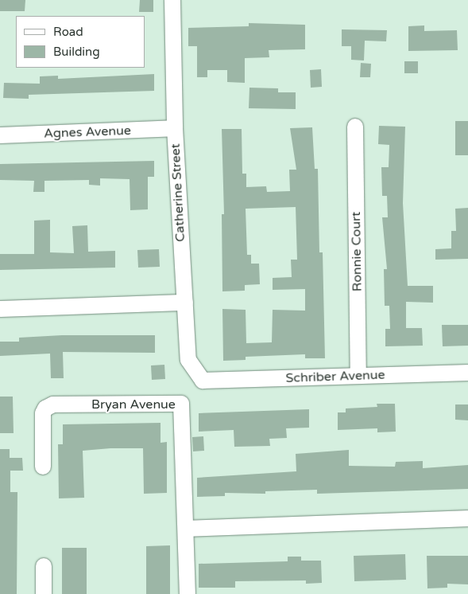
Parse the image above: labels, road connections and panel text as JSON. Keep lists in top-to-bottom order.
{
  "streets": {
    "street": [
      "Agnes Avenue",
      "Catherine Street",
      "Ronnie Court",
      "Schriber Avenue",
      "Bryan Avenue"
    ]
  },
  "crossings": [
    ["Agnes Avenue", "Catherine Street"],
    ["Catherine Street", "Schriber Avenue"],
    ["Ronnie Court", "Schriber Avenue"]
  ],
  "legend": ["Road", "Building"]
}
